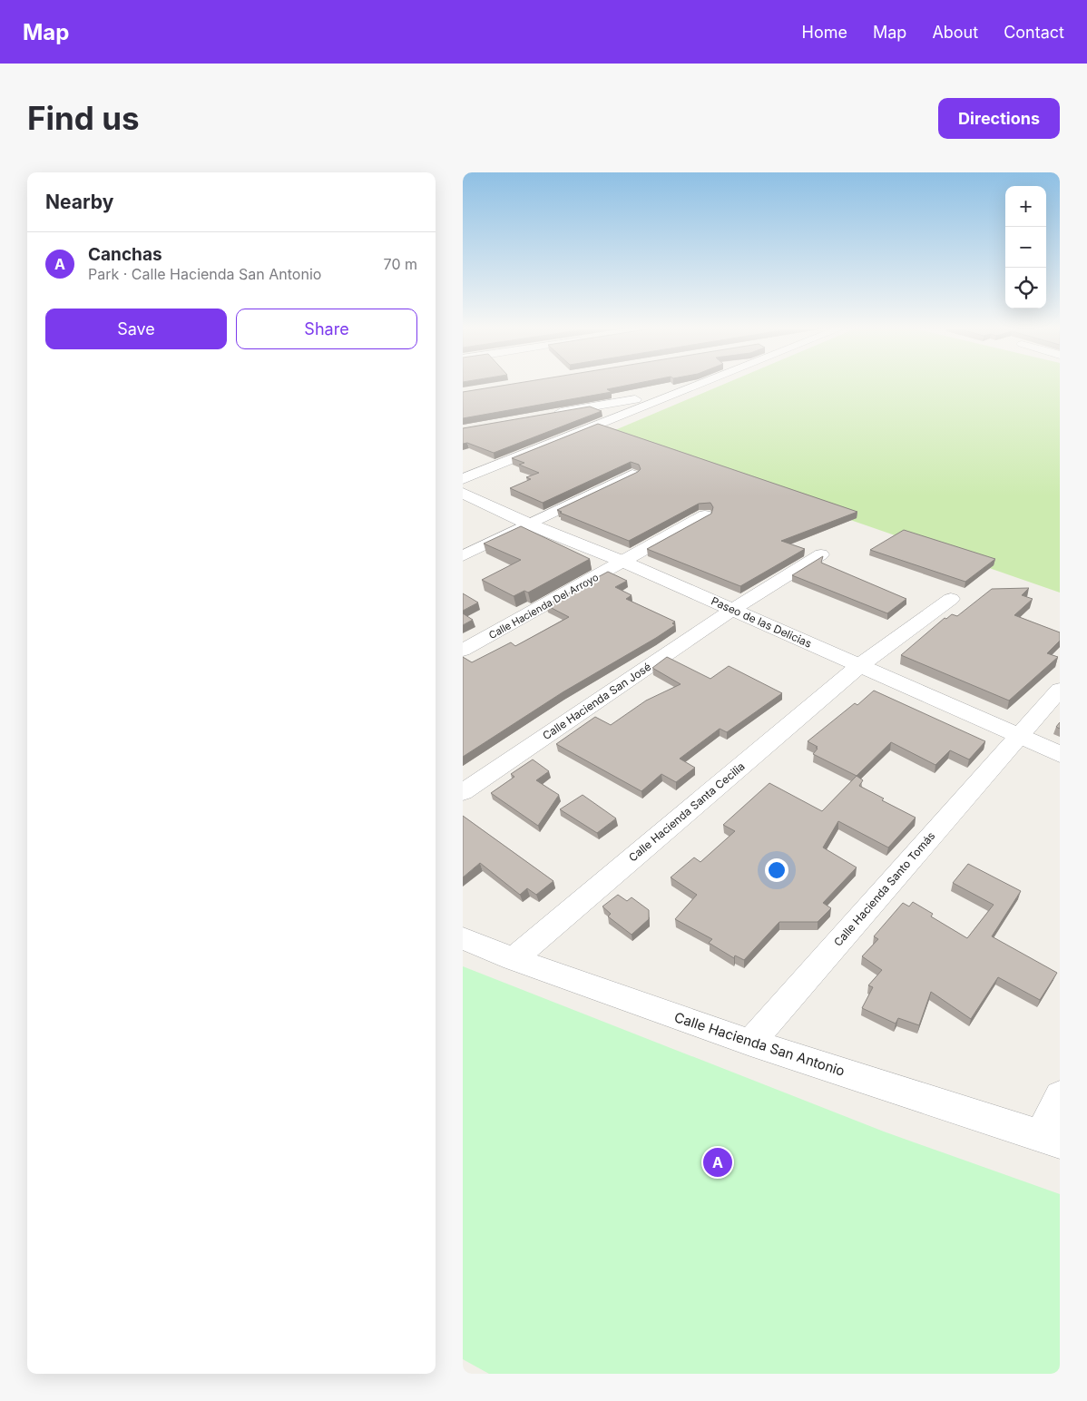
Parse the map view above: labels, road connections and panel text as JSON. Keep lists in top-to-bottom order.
{
  "streets": {
    "street": [
      "Calle Hacienda Del Arroyo",
      "Paseo de las Delicias",
      "Calle Hacienda San José",
      "Calle Hacienda Santa Cecilia",
      "Calle Hacienda Santo Tomás",
      "Calle Hacienda San Antonio"
    ]
  },
  "crossings": [
    ["Calle Hacienda Del Arroyo", "Paseo de las Delicias"],
    ["Paseo de las Delicias", "Calle Hacienda San José"],
    ["Paseo de las Delicias", "Calle Hacienda Santa Cecilia"],
    ["Paseo de las Delicias", "Calle Hacienda Santo Tomás"],
    ["Calle Hacienda Santa Cecilia", "Calle Hacienda San Antonio"],
    ["Calle Hacienda Santo Tomás", "Calle Hacienda San Antonio"]
  ],
  "page": {
    "header": "Map",
    "nav": [
      "Home",
      "Map",
      "About",
      "Contact"
    ],
    "buttons": [
      "Directions",
      ["Save", "Share"]
    ],
    "title": "Find us",
    "heading": "Nearby",
    "map_buttons": ["+", "−"],
    "list": [
      {
        "mark": "A",
        "name": "Canchas",
        "note": "Park · Calle Hacienda San Antonio",
        "value": "70 m"
      }
    ],
    "pins": "A"
  }
}
